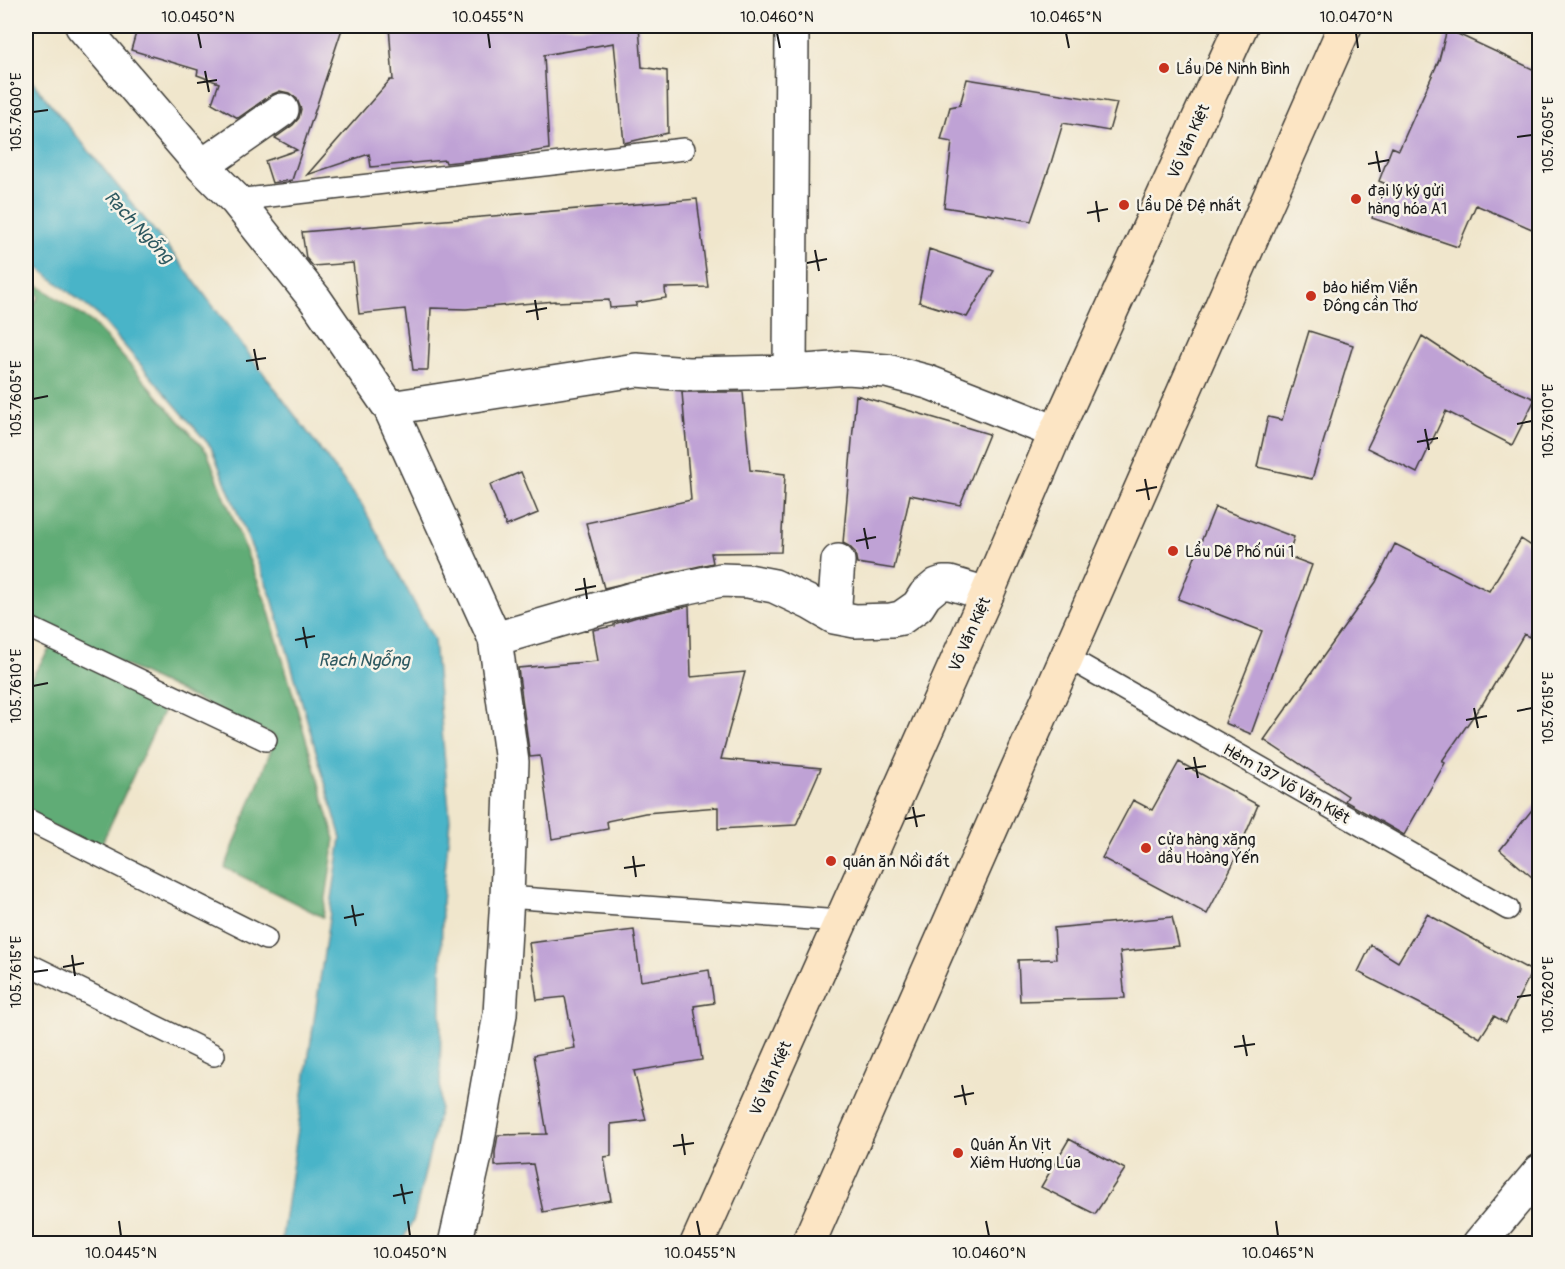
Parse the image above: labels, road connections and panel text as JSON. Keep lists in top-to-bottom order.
{
  "streets": {
    "main road": ["Võ Văn Kiệt"],
    "lane": ["Hẻm 137 Võ Văn Kiệt"]
  },
  "water": ["Rạch Ngỗng"],
  "places": [
    "Lẩu Dê Ninh Bình",
    "đại lý ký gửi hàng hóa A1",
    "Lẩu Dê Đệ nhất",
    "bảo hiểm Viễn Đông cần Thơ",
    "Lẩu Dê Phố núi 1",
    "cửa hàng xăng dầu Hoàng Yến",
    "quán ăn Nồi đất",
    "Quán Ăn Vịt Xiêm Hương Lúa"
  ],
  "coordinates": [
    "10.0450°N",
    "10.0455°N",
    "10.0460°N",
    "10.0465°N",
    "10.0470°N",
    "105.7600°E",
    "105.7605°E",
    "105.7610°E",
    "105.7615°E",
    "105.7620°E",
    "10.0445°N"
  ]
}
